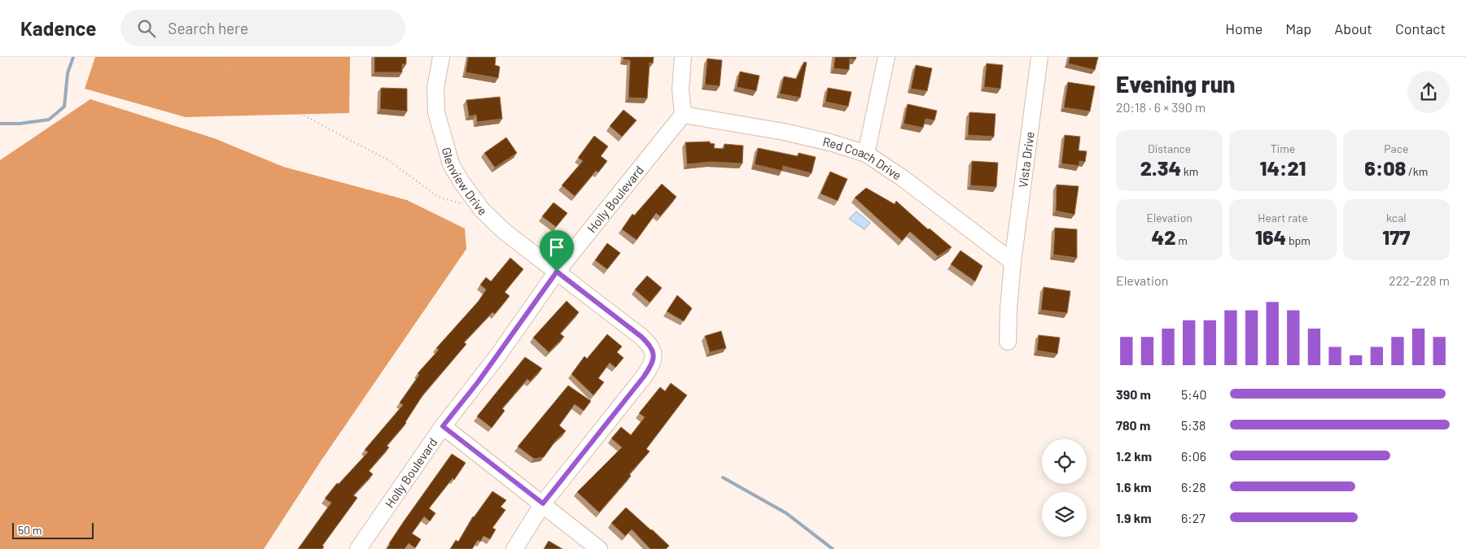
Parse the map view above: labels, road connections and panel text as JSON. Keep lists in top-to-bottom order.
{
  "streets": {
    "street": [
      "Red Coach Drive",
      "Vista Drive",
      "Glenview Drive",
      "Holly Boulevard"
    ]
  },
  "crossings": [
    ["Red Coach Drive", "Vista Drive"],
    ["Red Coach Drive", "Holly Boulevard"],
    ["Glenview Drive", "Holly Boulevard"]
  ],
  "scale_bar": "50 m",
  "page": {
    "header": "Kadence",
    "search": "Search here",
    "nav": [
      "Home",
      "Map",
      "About",
      "Contact"
    ],
    "heading": ["Evening run", "20:18 · 6 × 390 m"],
    "stats": [
      ["Distance", "2.34 km"],
      ["Time", "14:21"],
      ["Pace", "6:08 /km"],
      ["Elevation", "42 m"],
      ["Heart rate", "164 bpm"],
      ["kcal", "177"]
    ],
    "chart": ["Elevation", "222–228 m"],
    "list": [
      {
        "name": "390 m",
        "note": "5:40"
      },
      {
        "name": "780 m",
        "note": "5:38"
      },
      {
        "name": "1.2 km",
        "note": "6:06"
      },
      {
        "name": "1.6 km",
        "note": "6:28"
      },
      {
        "name": "1.9 km",
        "note": "6:27"
      }
    ],
    "scale": "50 m"
  }
}
